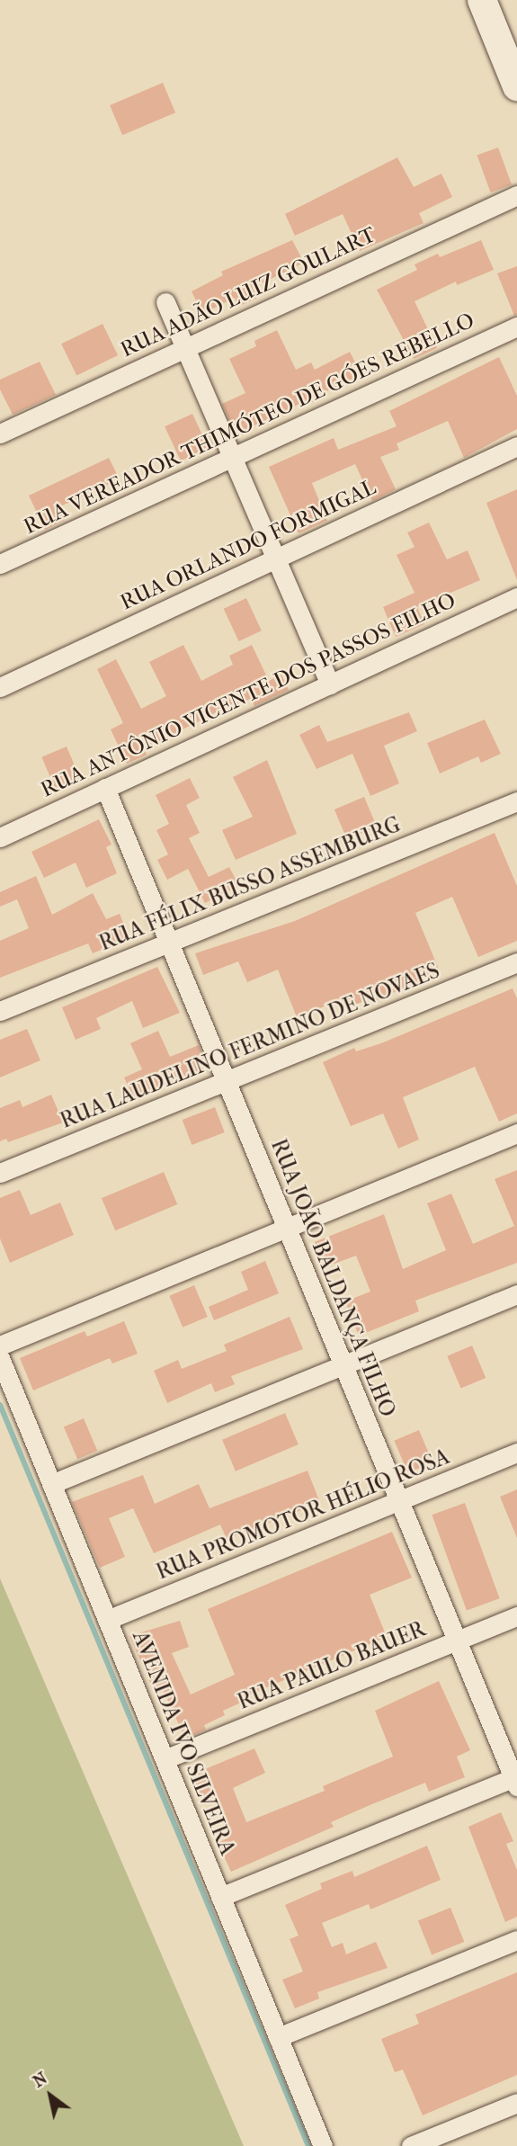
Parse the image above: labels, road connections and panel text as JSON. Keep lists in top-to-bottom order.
{
  "streets": {
    "street": [
      "RUA ADÃO LUIZ GOULART",
      "RUA VEREADOR THIMÓTEO DE GÓES REBELLO",
      "RUA ORLANDO FORMIGAL",
      "RUA ANTÔNIO VICENTE DOS PASSOS FILHO",
      "RUA FÉLIX BUSSO ASSEMBURG",
      "RUA LAUDELINO FERMINO DE NOVAES",
      "RUA JOÃO BALDANÇA FILHO",
      "RUA PROMOTOR HÉLIO ROSA",
      "RUA PAULO BAUER",
      "AVENIDA IVO SILVEIRA"
    ]
  },
  "crossings": [
    ["RUA ANTÔNIO VICENTE DOS PASSOS FILHO", "RUA JOÃO BALDANÇA FILHO"],
    ["RUA FÉLIX BUSSO ASSEMBURG", "RUA JOÃO BALDANÇA FILHO"],
    ["RUA LAUDELINO FERMINO DE NOVAES", "RUA JOÃO BALDANÇA FILHO"],
    ["RUA JOÃO BALDANÇA FILHO", "RUA PROMOTOR HÉLIO ROSA"],
    ["RUA JOÃO BALDANÇA FILHO", "RUA PAULO BAUER"],
    ["RUA PROMOTOR HÉLIO ROSA", "AVENIDA IVO SILVEIRA"],
    ["RUA PAULO BAUER", "AVENIDA IVO SILVEIRA"]
  ],
  "north": "top left"
}
